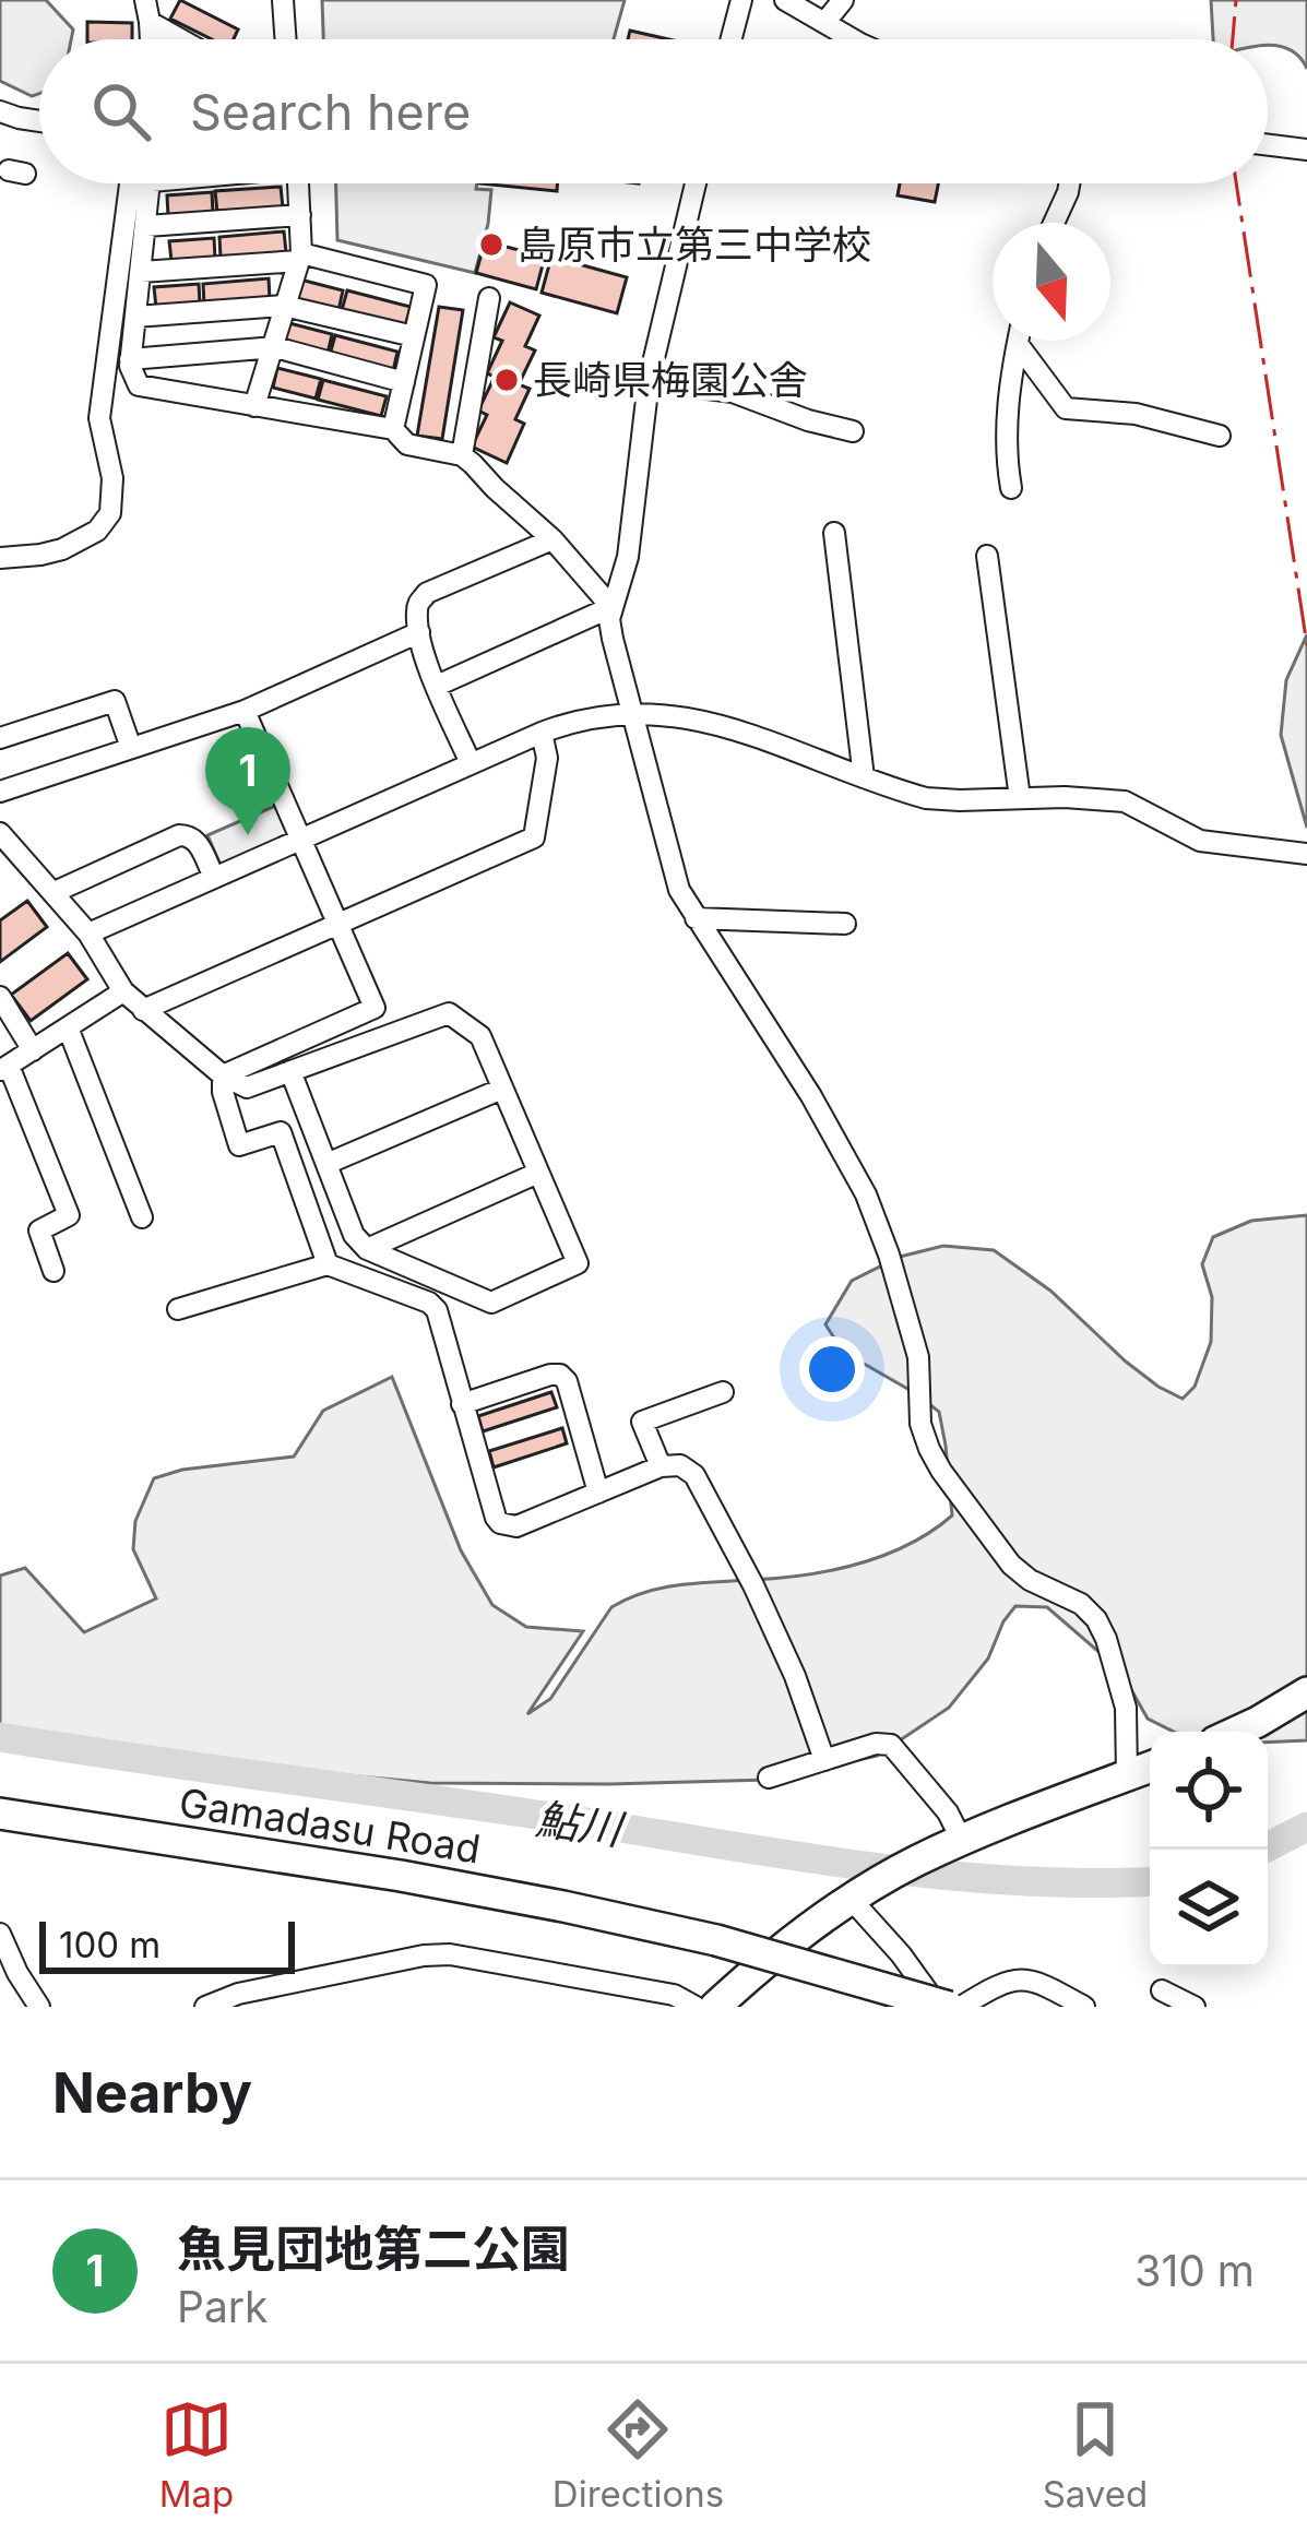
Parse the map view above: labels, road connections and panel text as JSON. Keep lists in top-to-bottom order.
{
  "streets": {
    "highway": ["Gamadasu Road"]
  },
  "water": ["鮎川"],
  "places": ["島原市立第三中学校", "長崎県梅園公舎"],
  "scale_bar": "100 m",
  "north": "bottom",
  "page": {
    "search": "Search here",
    "pins": "1",
    "scale": "100 m",
    "heading": "Nearby",
    "list": [
      {
        "mark": "1",
        "name": "魚見団地第二公園",
        "note": "Park",
        "value": "310 m"
      }
    ],
    "nav": ["Map", "Directions", "Saved"]
  }
}
